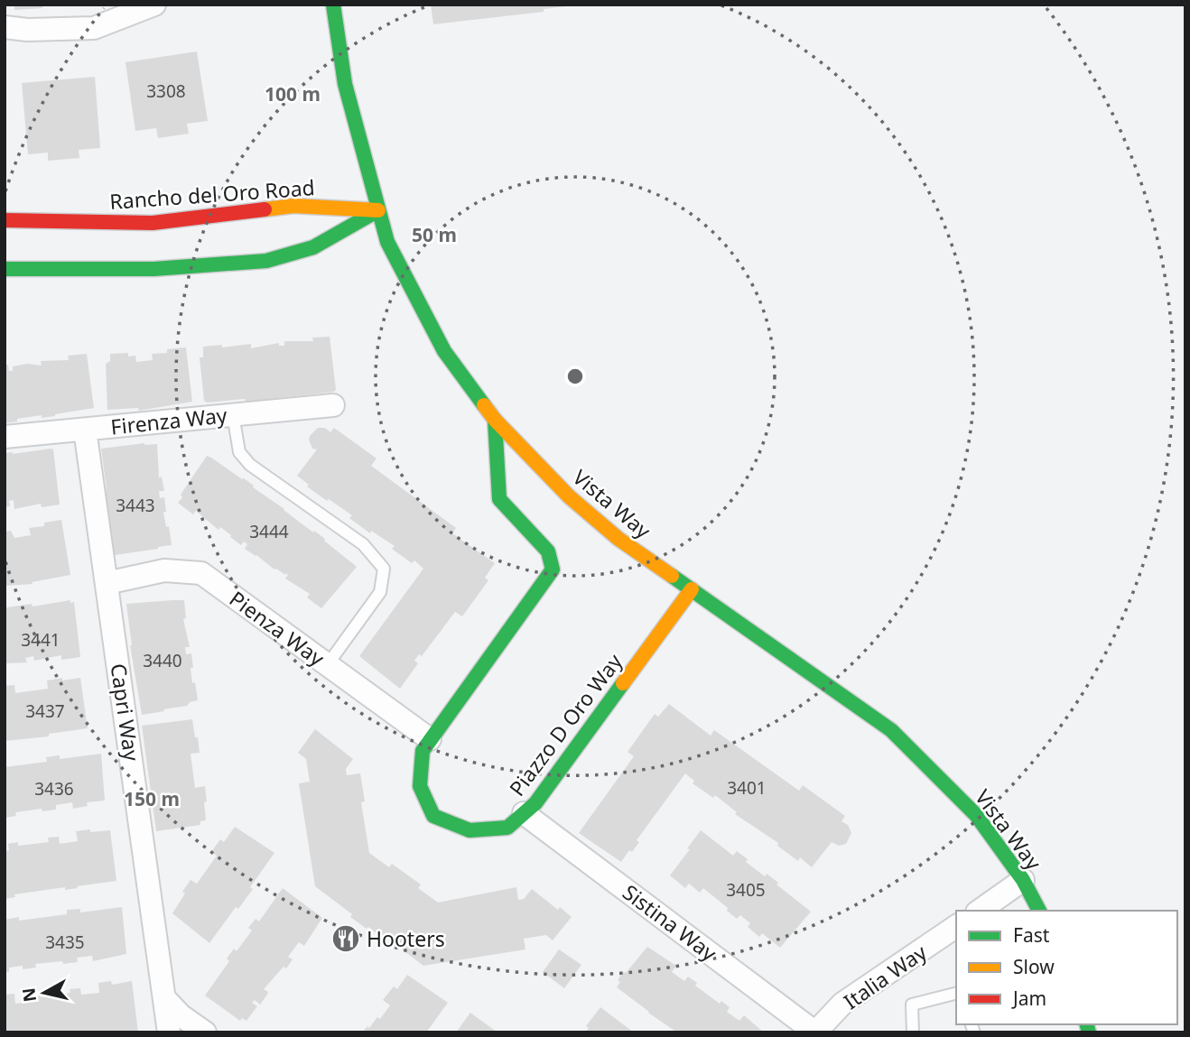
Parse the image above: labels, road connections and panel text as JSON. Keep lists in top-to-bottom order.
{
  "streets": {
    "main road": ["Rancho del Oro Road", "Vista Way", "Piazzo D Oro Way"],
    "street": [
      "Firenza Way",
      "Pienza Way",
      "Capri Way",
      "Sistina Way",
      "Italia Way"
    ]
  },
  "crossings": [
    ["Rancho del Oro Road", "Vista Way"],
    ["Firenza Way", "Capri Way"],
    ["Vista Way", "Piazzo D Oro Way"],
    ["Pienza Way", "Capri Way"],
    ["Pienza Way", "Piazzo D Oro Way"],
    ["Piazzo D Oro Way", "Sistina Way"],
    ["Sistina Way", "Italia Way"]
  ],
  "places": {
    "restaurant": ["Hooters"]
  },
  "house_numbers": [
    "3308",
    "3443",
    "3444",
    "3441",
    "3440",
    "3437",
    "3401",
    "3436",
    "3405",
    "3435"
  ],
  "legend": ["Fast", "Slow", "Jam"],
  "north": "left",
  "rings": ["100 m", "50 m", "150 m"]
}
